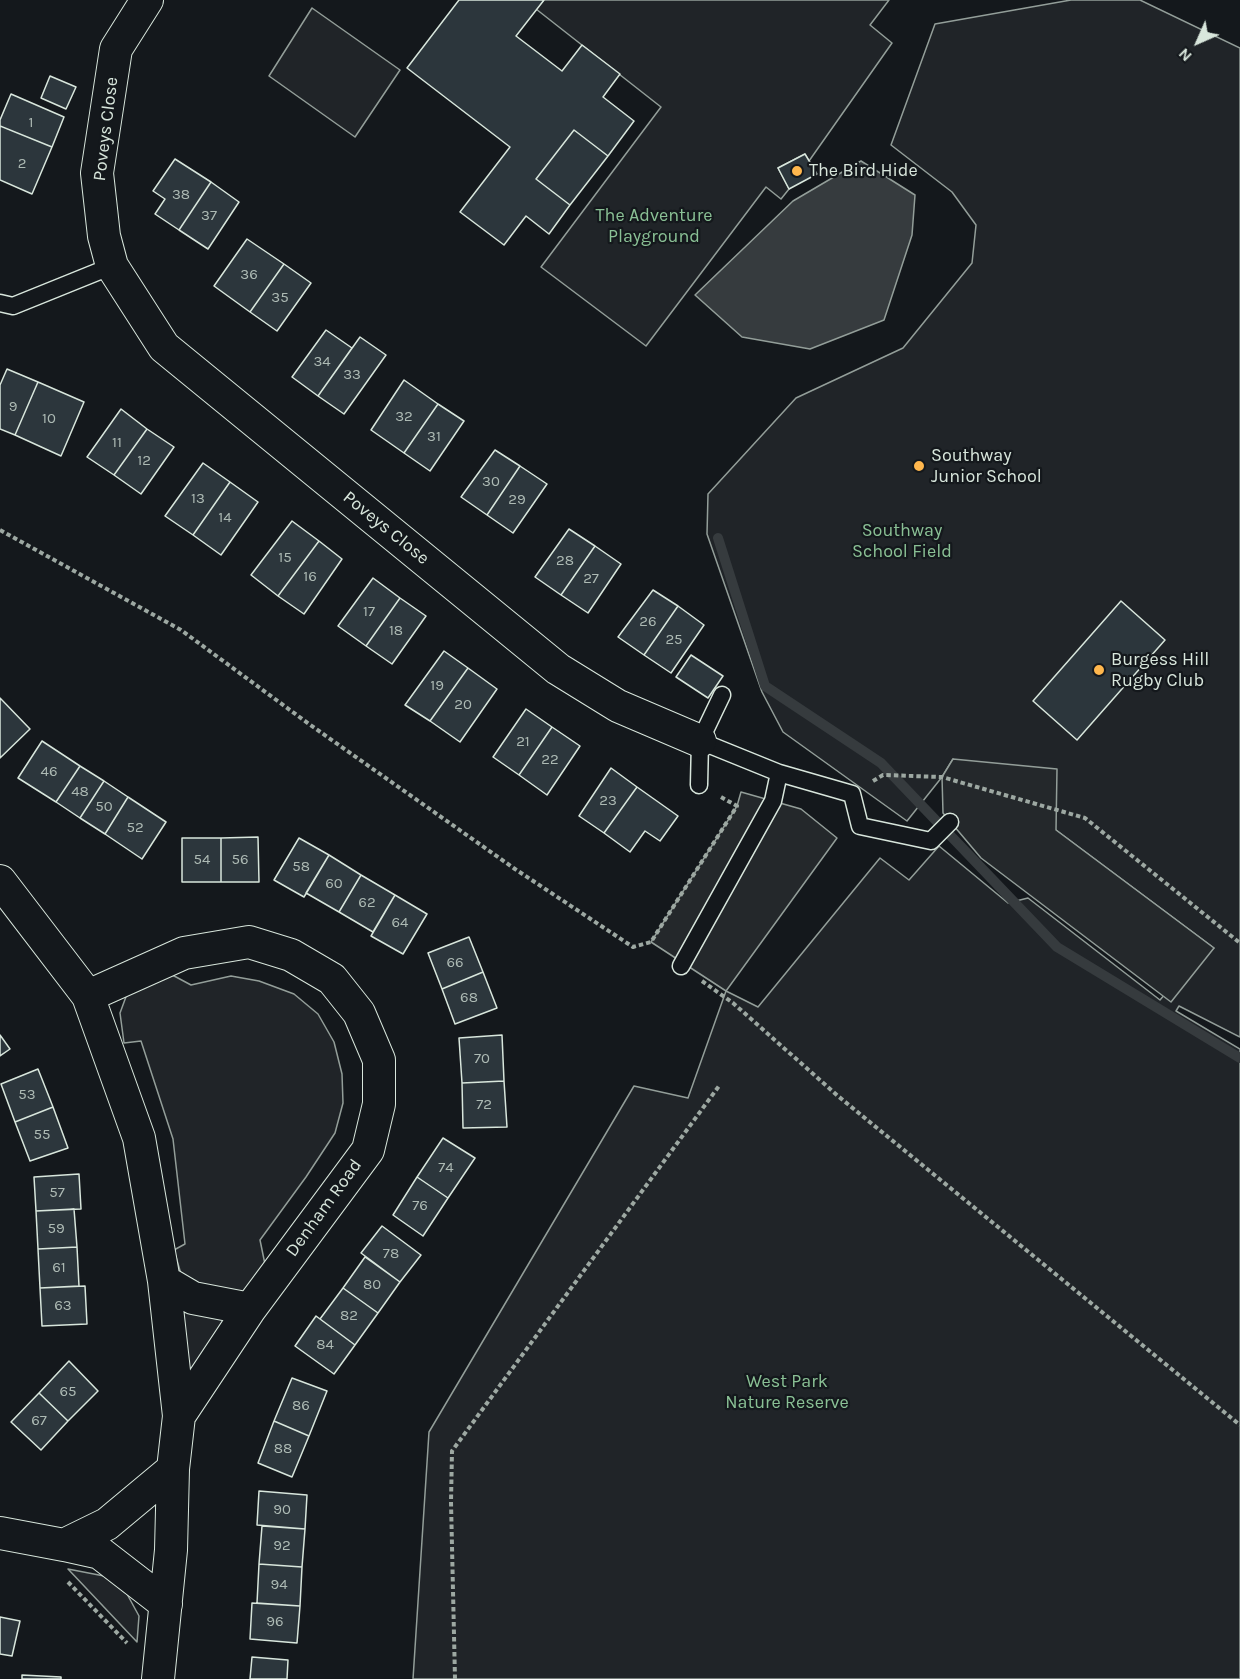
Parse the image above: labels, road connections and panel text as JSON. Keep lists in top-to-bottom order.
{
  "streets": {
    "street": ["Poveys Close", "Denham Road"]
  },
  "parks": ["The Adventure Playground", "Southway School Field", "West Park Nature Reserve"],
  "places": ["The Bird Hide", "Southway Junior School", "Burgess Hill Rugby Club"],
  "house_numbers": [
    "1",
    "2",
    "38",
    "37",
    "36",
    "35",
    "34",
    "33",
    "9",
    "32",
    "10",
    "31",
    "11",
    "12",
    "30",
    "13",
    "29",
    "14",
    "15",
    "28",
    "16",
    "27",
    "17",
    "26",
    "18",
    "25",
    "19",
    "20",
    "21",
    "22",
    "46",
    "48",
    "23",
    "50",
    "52",
    "54",
    "56",
    "58",
    "60",
    "62",
    "64",
    "66",
    "68",
    "70",
    "53",
    "72",
    "55",
    "74",
    "57",
    "76",
    "59",
    "78",
    "61",
    "80",
    "63",
    "82",
    "84",
    "65",
    "86",
    "67",
    "88",
    "90",
    "92",
    "94",
    "96"
  ],
  "north": "bottom left"
}
